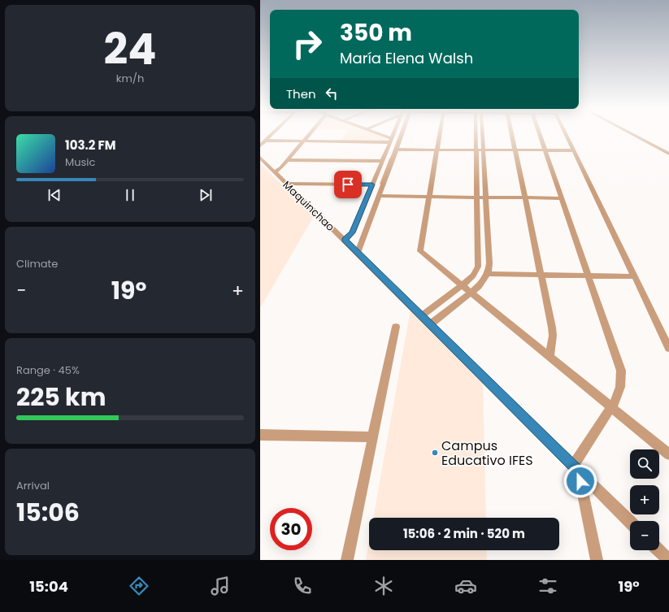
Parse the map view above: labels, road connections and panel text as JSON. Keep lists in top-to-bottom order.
{
  "streets": {
    "street": ["Maquinchao"]
  },
  "places": ["Campus Educativo IFES"],
  "page": {
    "tile": [
      ["24", "km/h"],
      "Climate",
      ["Range · 45%", "225 km"],
      ["Arrival", "15:06"]
    ],
    "turn": ["350 m", "María Elena Walsh"],
    "then": "Then",
    "song": ["103.2 FM", "Music"],
    "heat": ["−", "19°", "+"],
    "map_buttons": ["+", "−"],
    "limit": "30",
    "trip": "15:06 · 2 min · 520 m",
    "tabs": ["15:04", "19°"]
  }
}
